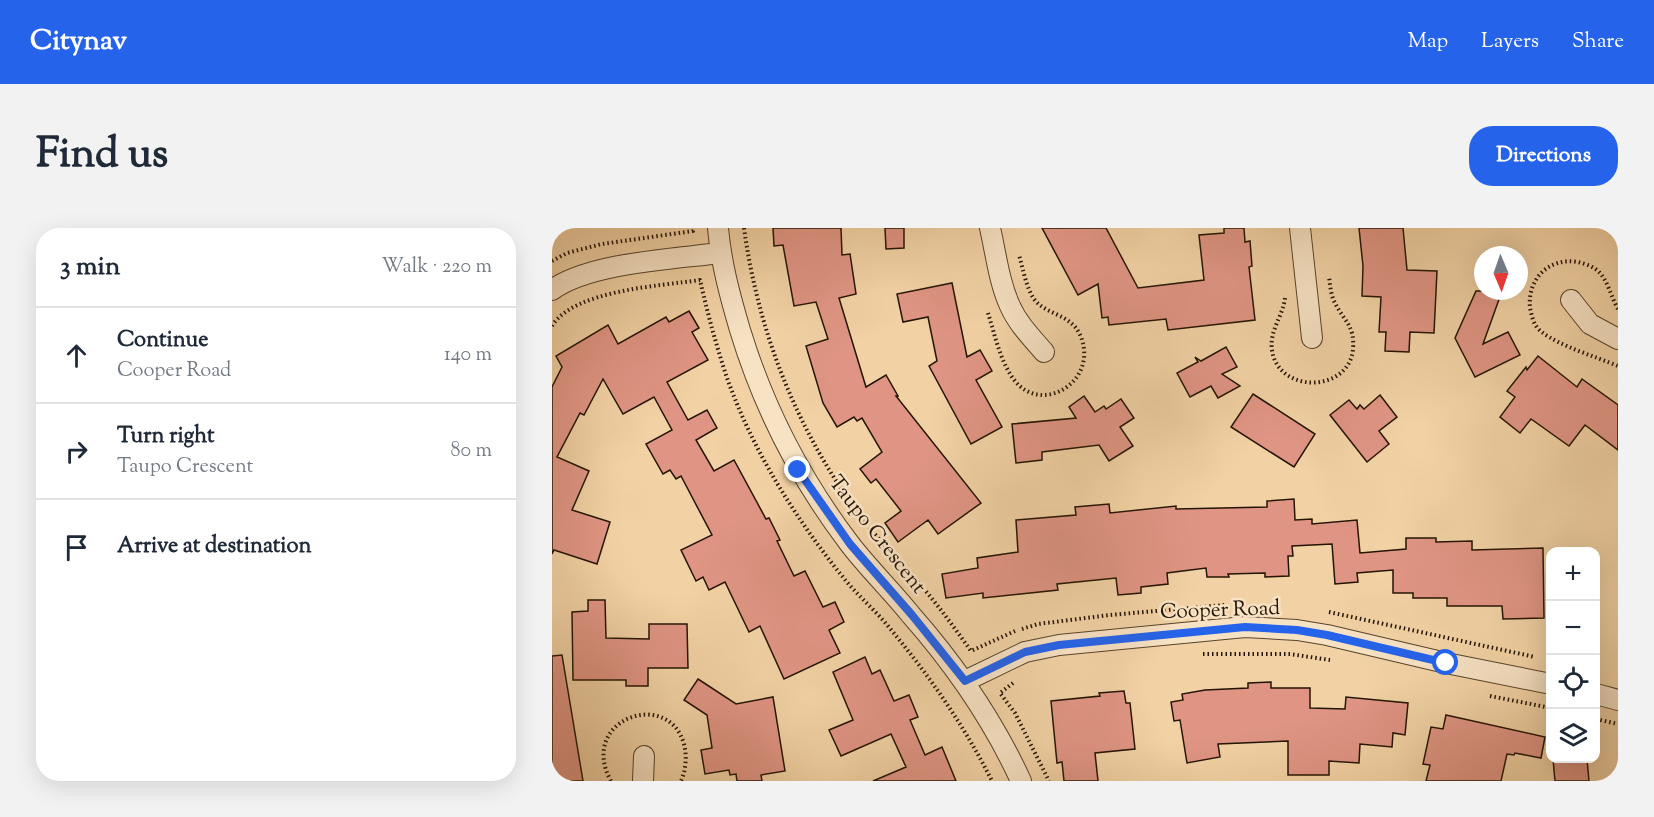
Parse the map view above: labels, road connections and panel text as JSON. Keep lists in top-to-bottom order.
{
  "streets": {
    "street": ["Taupo Crescent", "Cooper Road"]
  },
  "crossings": [
    ["Taupo Crescent", "Cooper Road"]
  ],
  "north": "bottom",
  "page": {
    "header": "Citynav",
    "nav": ["Map", "Layers", "Share"],
    "title": "Find us",
    "buttons": "Directions",
    "heading": ["3 min", "Walk · 220 m"],
    "list": [
      ["Continue", "Cooper Road", "140 m"],
      ["Turn right", "Taupo Crescent", "80 m"],
      "Arrive at destination"
    ],
    "map_buttons": ["+", "−"]
  }
}
